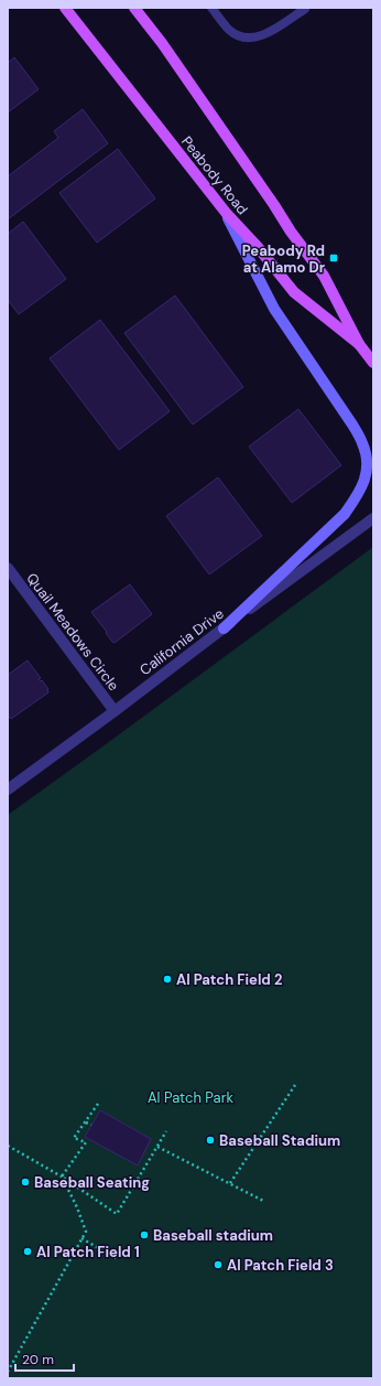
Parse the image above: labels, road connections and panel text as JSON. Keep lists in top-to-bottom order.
{
  "streets": {
    "main road": ["Peabody Road"],
    "street": ["Quail Meadows Circle", "California Drive"]
  },
  "crossings": [
    ["Quail Meadows Circle", "California Drive"]
  ],
  "parks": ["Al Patch Park"],
  "places": {
    "transit": ["Peabody Rd at Alamo Dr"],
    "other": [
      "Al Patch Field 2",
      "Baseball Stadium",
      "Baseball Seating",
      "Baseball stadium",
      "Al Patch Field 1",
      "Al Patch Field 3"
    ]
  },
  "scale_bar": "20 m"
}
